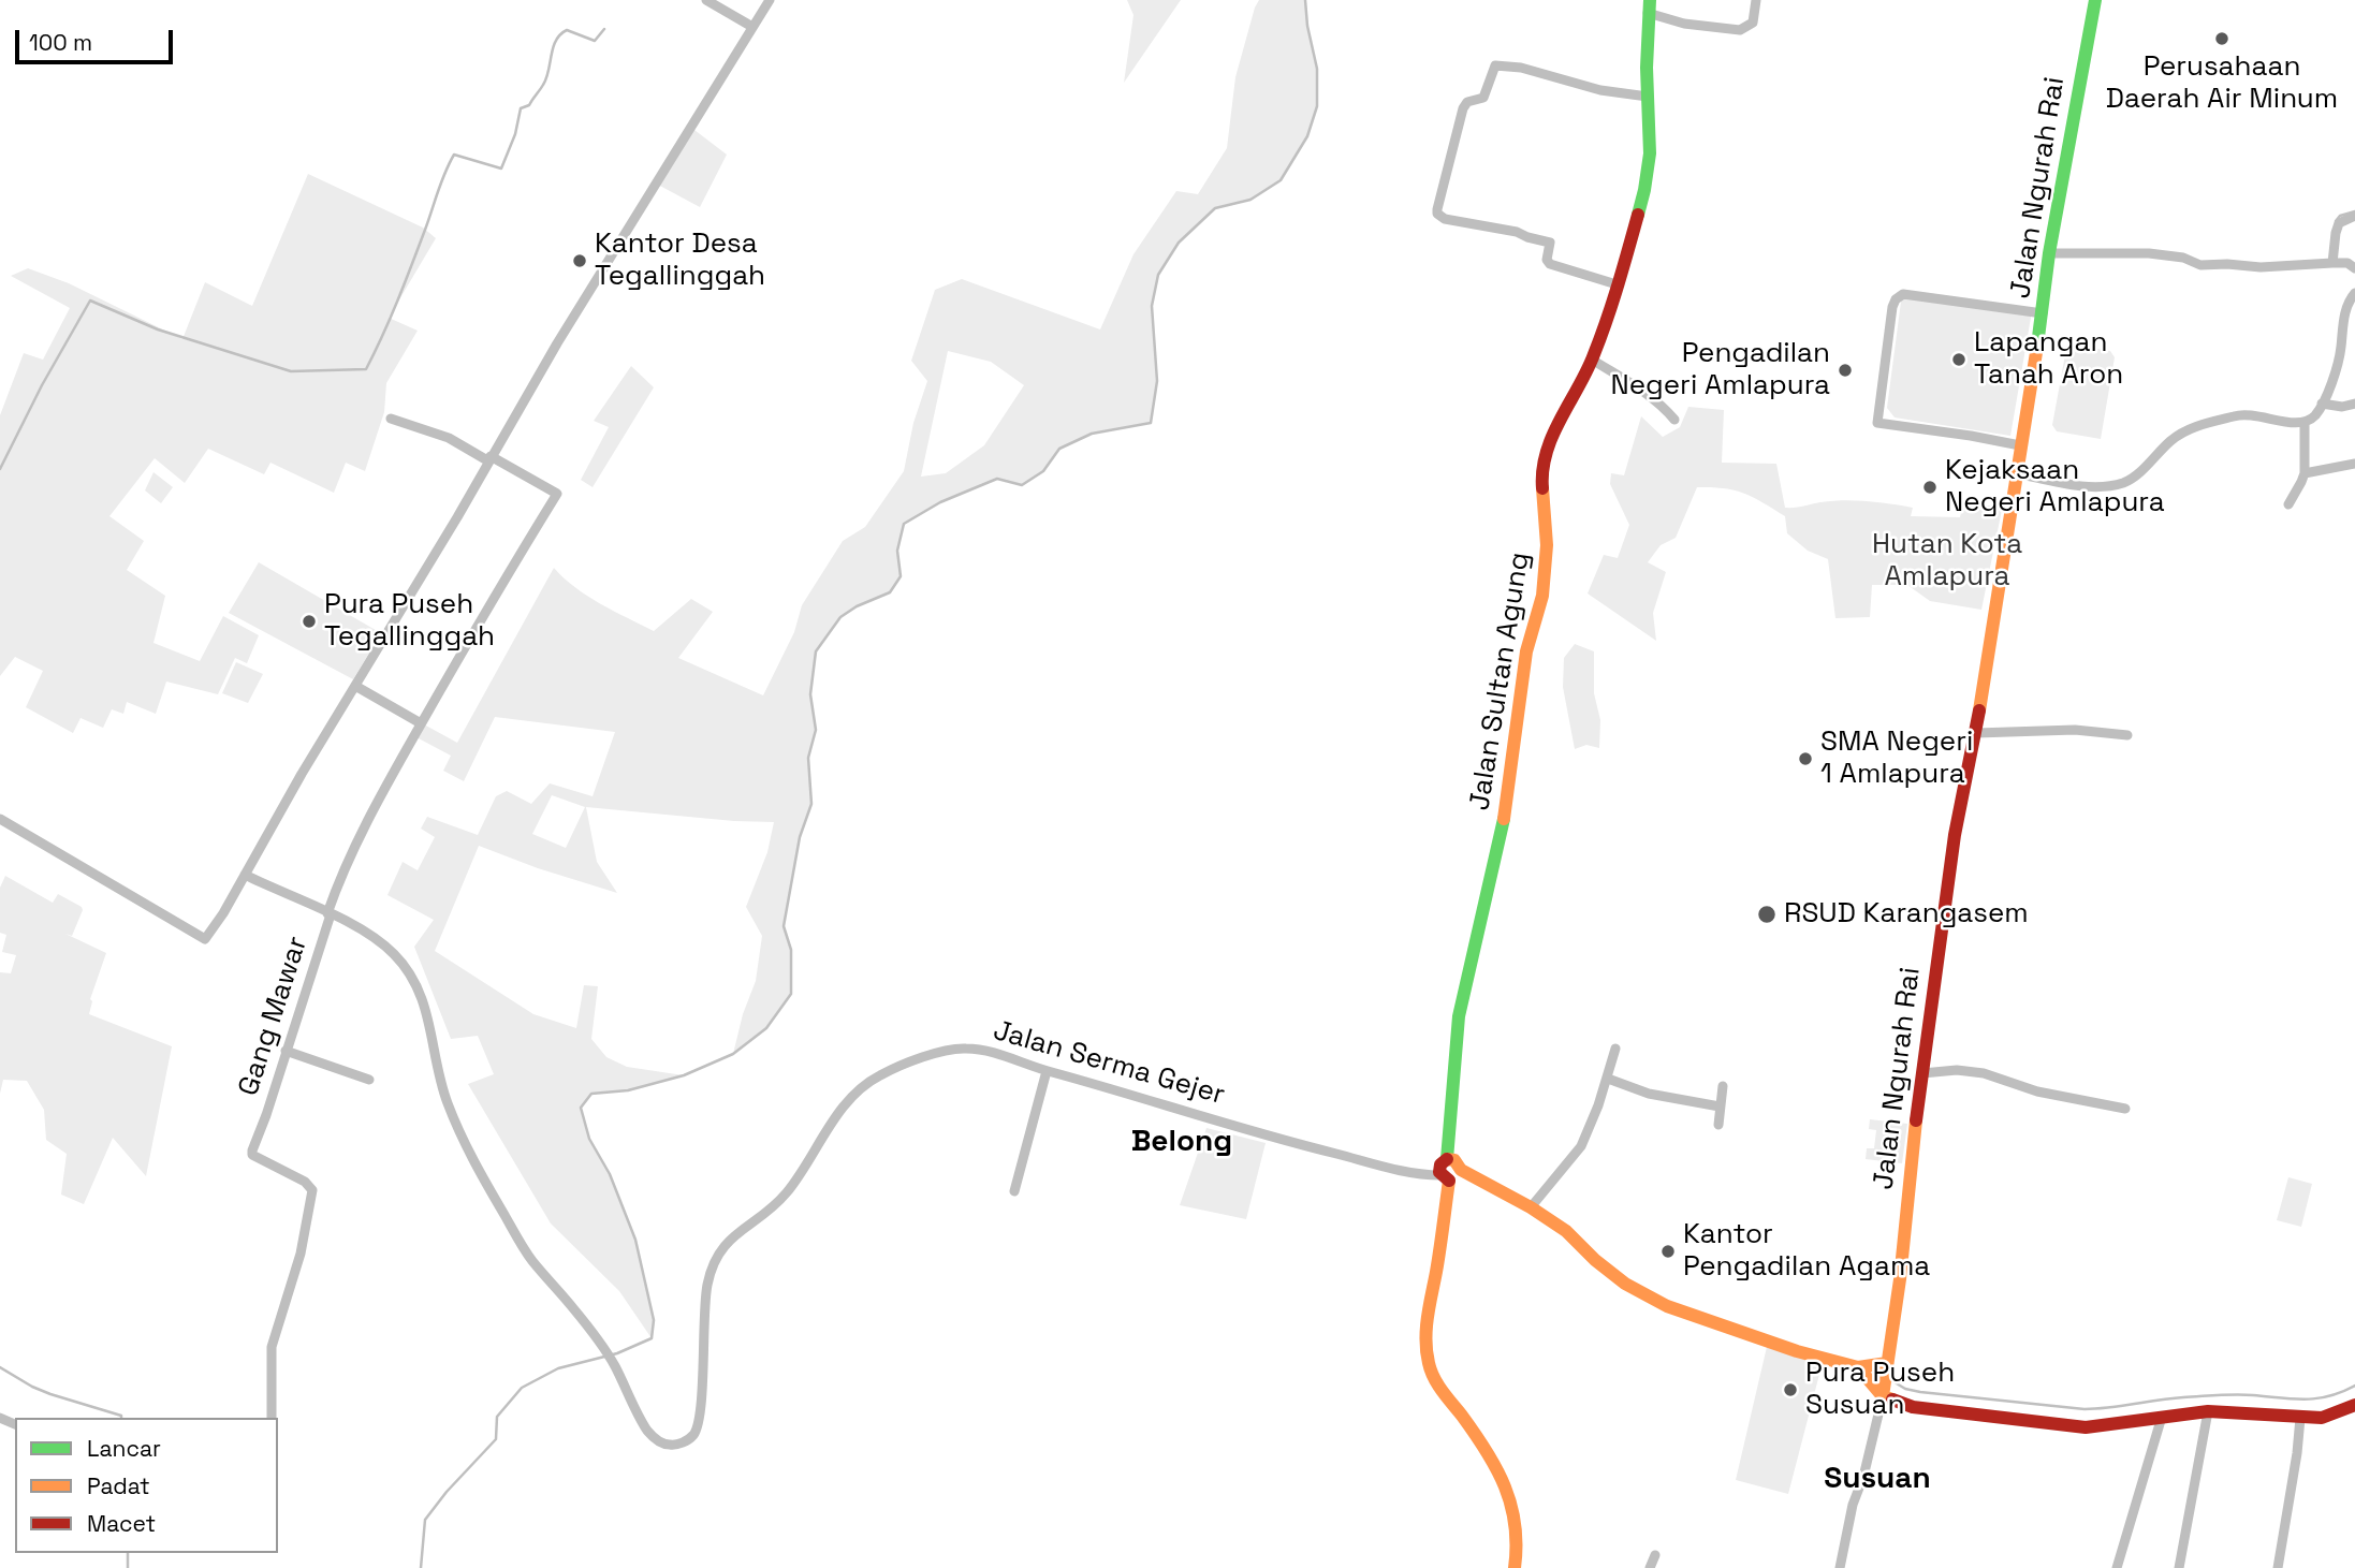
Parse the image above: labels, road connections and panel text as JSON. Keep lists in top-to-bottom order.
{
  "streets": {
    "street": [
      "Jalan Ngurah Rai",
      "Jalan Sultan Agung",
      "Gang Mawar",
      "Jalan Serma Gejer"
    ]
  },
  "crossings": [
    ["Jalan Sultan Agung", "Jalan Serma Gejer"],
    ["Gang Mawar", "Jalan Serma Gejer"]
  ],
  "districts": ["Belong", "Susuan"],
  "parks": ["Hutan Kota Amlapura"],
  "places": [
    "Perusahaan Daerah Air Minum",
    "Kantor Desa Tegallinggah",
    "Lapangan Tanah Aron",
    "Pengadilan Negeri Amlapura",
    "Kejaksaan Negeri Amlapura",
    "Pura Puseh Tegallinggah",
    "SMA Negeri 1 Amlapura",
    "RSUD Karangasem",
    "Kantor Pengadilan Agama",
    "Pura Puseh Susuan"
  ],
  "legend": ["Lancar", "Padat", "Macet"],
  "scale_bar": "100 m"
}
